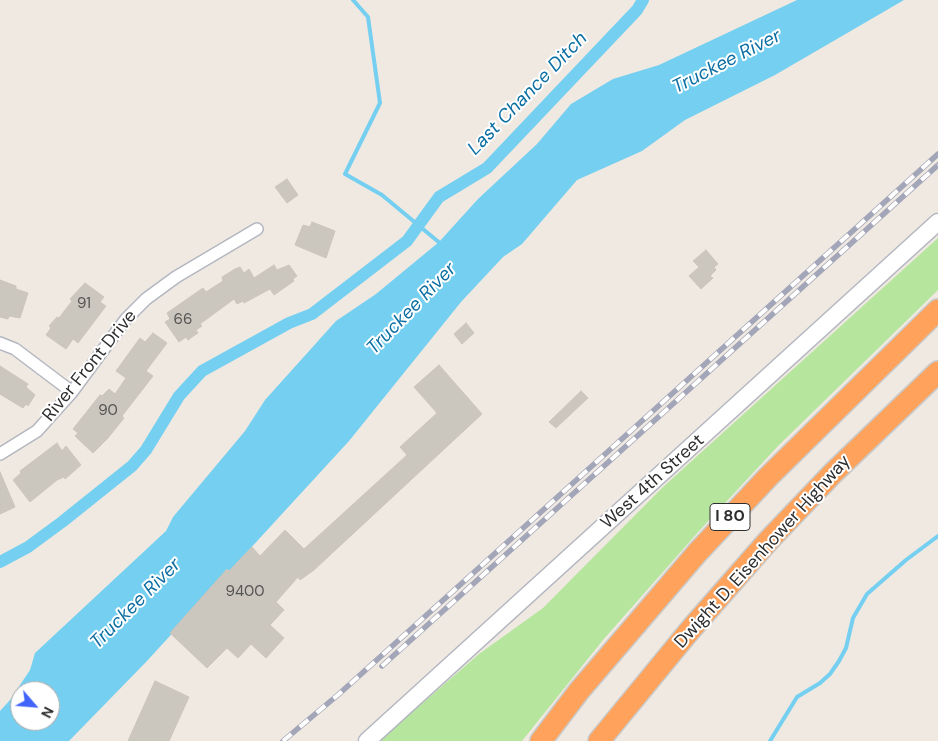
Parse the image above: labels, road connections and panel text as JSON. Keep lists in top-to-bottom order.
{
  "streets": {
    "highway": ["I 80", "Dwight D. Eisenhower Highway"],
    "main road": ["West 4th Street"],
    "street": ["River Front Drive"]
  },
  "water": ["Truckee River", "Last Chance Ditch"],
  "house_numbers": [
    "91",
    "66",
    "90",
    "9400"
  ],
  "north": "bottom right"
}
